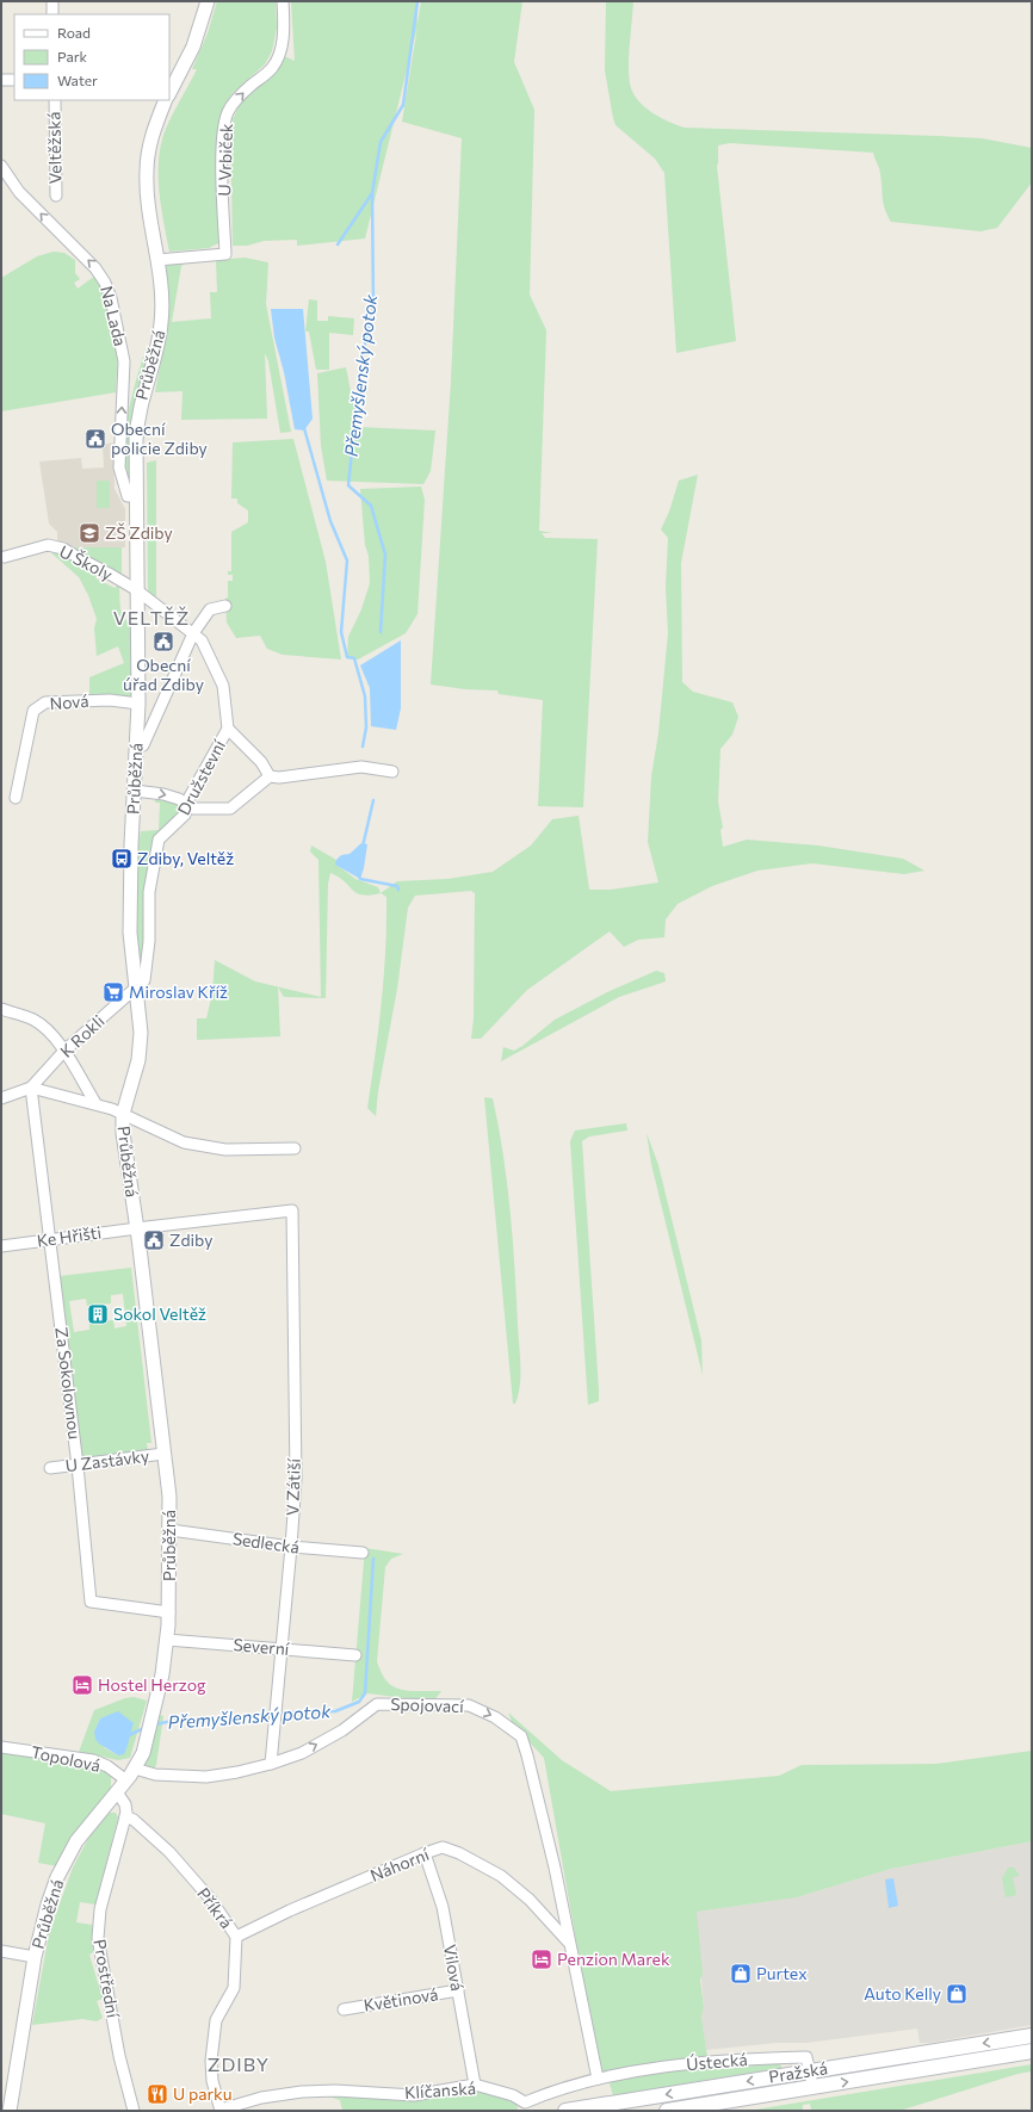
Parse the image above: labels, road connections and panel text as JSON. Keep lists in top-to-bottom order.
{
  "streets": {
    "main road": ["Pražská"],
    "street": [
      "Veltěžská",
      "U Vrbiček",
      "Na Lada",
      "Průběžná",
      "U Školy",
      "Nová",
      "Družstevní",
      "K Rokli",
      "Ke Hřišti",
      "Za Sokolovnou",
      "U Zastávky",
      "V Zátiší",
      "Sedlecká",
      "Severní",
      "Spojovací",
      "Topolová",
      "Náhorní",
      "Příkrá",
      "Vilová",
      "Prostřední",
      "Květinová",
      "Ústecká",
      "Klíčanská"
    ]
  },
  "crossings": [
    ["U Vrbiček", "Průběžná"],
    ["Na Lada", "Průběžná"],
    ["Průběžná", "U Školy"],
    ["Průběžná", "Nová"],
    ["Průběžná", "Družstevní"],
    ["Průběžná", "K Rokli"],
    ["Průběžná", "Ke Hřišti"],
    ["Průběžná", "Za Sokolovnou"],
    ["Průběžná", "U Zastávky"],
    ["Průběžná", "Sedlecká"],
    ["Průběžná", "Severní"],
    ["Průběžná", "Spojovací"],
    ["Průběžná", "Topolová"],
    ["U Školy", "Družstevní"],
    ["Družstevní", "K Rokli"],
    ["K Rokli", "Za Sokolovnou"],
    ["Ke Hřišti", "Za Sokolovnou"],
    ["Ke Hřišti", "V Zátiší"],
    ["Za Sokolovnou", "U Zastávky"],
    ["V Zátiší", "Sedlecká"],
    ["V Zátiší", "Severní"],
    ["V Zátiší", "Spojovací"],
    ["Spojovací", "Náhorní"],
    ["Spojovací", "Ústecká"],
    ["Spojovací", "Klíčanská"],
    ["Náhorní", "Příkrá"],
    ["Náhorní", "Vilová"],
    ["Příkrá", "Prostřední"],
    ["Příkrá", "Klíčanská"],
    ["Vilová", "Květinová"],
    ["Vilová", "Klíčanská"],
    ["Ústecká", "Pražská"],
    ["Ústecká", "Klíčanská"]
  ],
  "one_way": ["U Vrbiček", "Na Lada"],
  "districts": ["VELTĚŽ", "ZDIBY"],
  "water": ["Přemyšlenský potok"],
  "places": {
    "public building": ["Obecní policie Zdiby", "Obecní úřad Zdiby", "Zdiby"],
    "school or university": ["ZŠ Zdiby"],
    "bus stop": ["Zdiby, Veltěž"],
    "supermarket": ["Miroslav Kříž"],
    "building": ["Sokol Veltěž"],
    "hotel": ["Hostel Herzog", "Penzion Marek"],
    "shop": ["Purtex", "Auto Kelly"],
    "restaurant": ["U parku"]
  },
  "legend": ["Road", "Park", "Water"]
}
